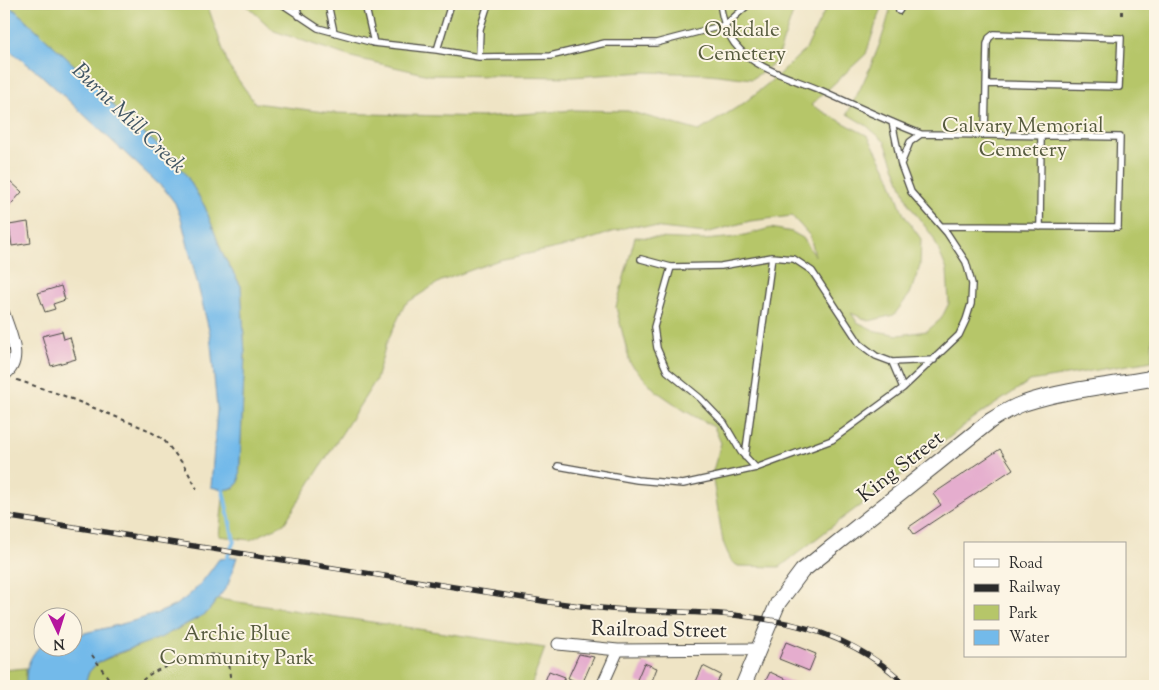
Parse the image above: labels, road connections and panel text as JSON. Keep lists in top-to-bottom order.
{
  "streets": {
    "street": ["King Street", "Railroad Street"]
  },
  "crossings": [
    ["King Street", "Railroad Street"]
  ],
  "water": ["Burnt Mill Creek"],
  "parks": ["Oakdale Cemetery", "Calvary Memorial Cemetery", "Archie Blue Community Park"],
  "legend": [
    "Road",
    "Railway",
    "Park",
    "Water"
  ],
  "north": "bottom"
}
